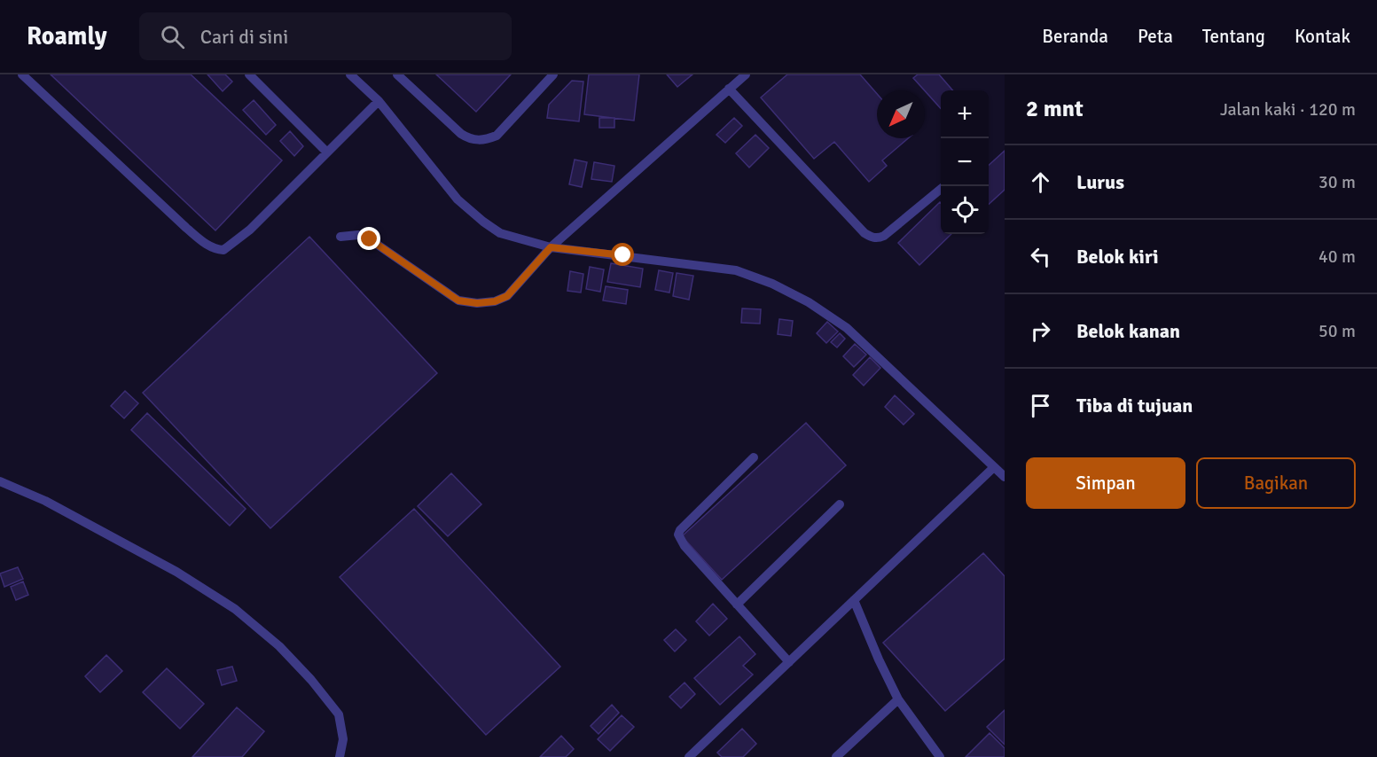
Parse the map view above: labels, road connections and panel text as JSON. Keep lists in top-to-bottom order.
{
  "north": "bottom left",
  "page": {
    "header": "Roamly",
    "search": "Cari di sini",
    "nav": [
      "Beranda",
      "Peta",
      "Tentang",
      "Kontak"
    ],
    "heading": ["2 mnt", "Jalan kaki · 120 m"],
    "map_buttons": ["+", "−"],
    "list": [
      ["Lurus", "30 m"],
      ["Belok kiri", "40 m"],
      ["Belok kanan", "50 m"],
      "Tiba di tujuan"
    ],
    "buttons": ["Simpan", "Bagikan"]
  }
}
